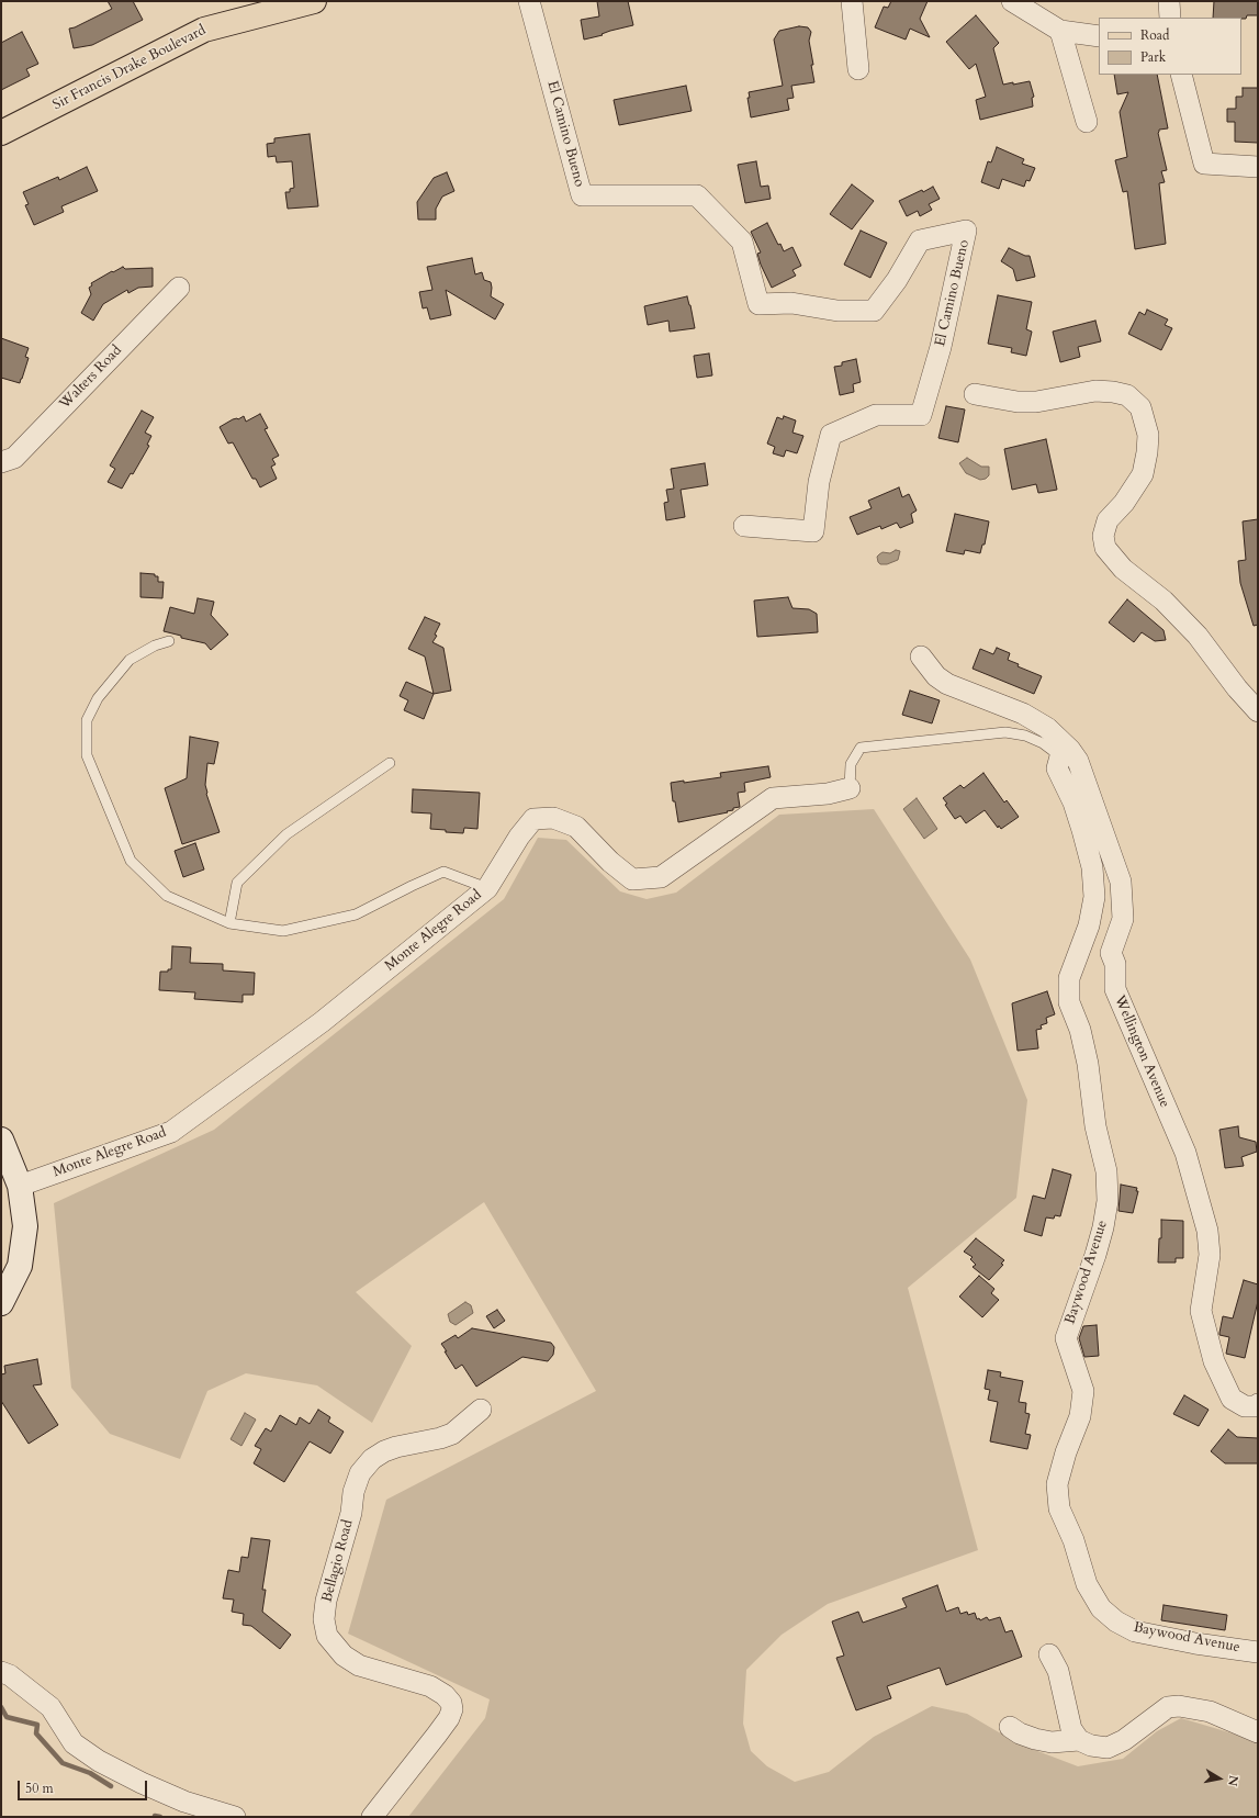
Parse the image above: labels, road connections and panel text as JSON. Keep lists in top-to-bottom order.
{
  "streets": {
    "main road": ["Sir Francis Drake Boulevard"],
    "street": [
      "El Camino Bueno",
      "Walters Road",
      "Monte Alegre Road",
      "Wellington Avenue",
      "Baywood Avenue",
      "Bellagio Road"
    ]
  },
  "crossings": [
    ["Wellington Avenue", "Baywood Avenue"]
  ],
  "legend": ["Road", "Park"],
  "scale_bar": "50 m",
  "north": "right"
}
